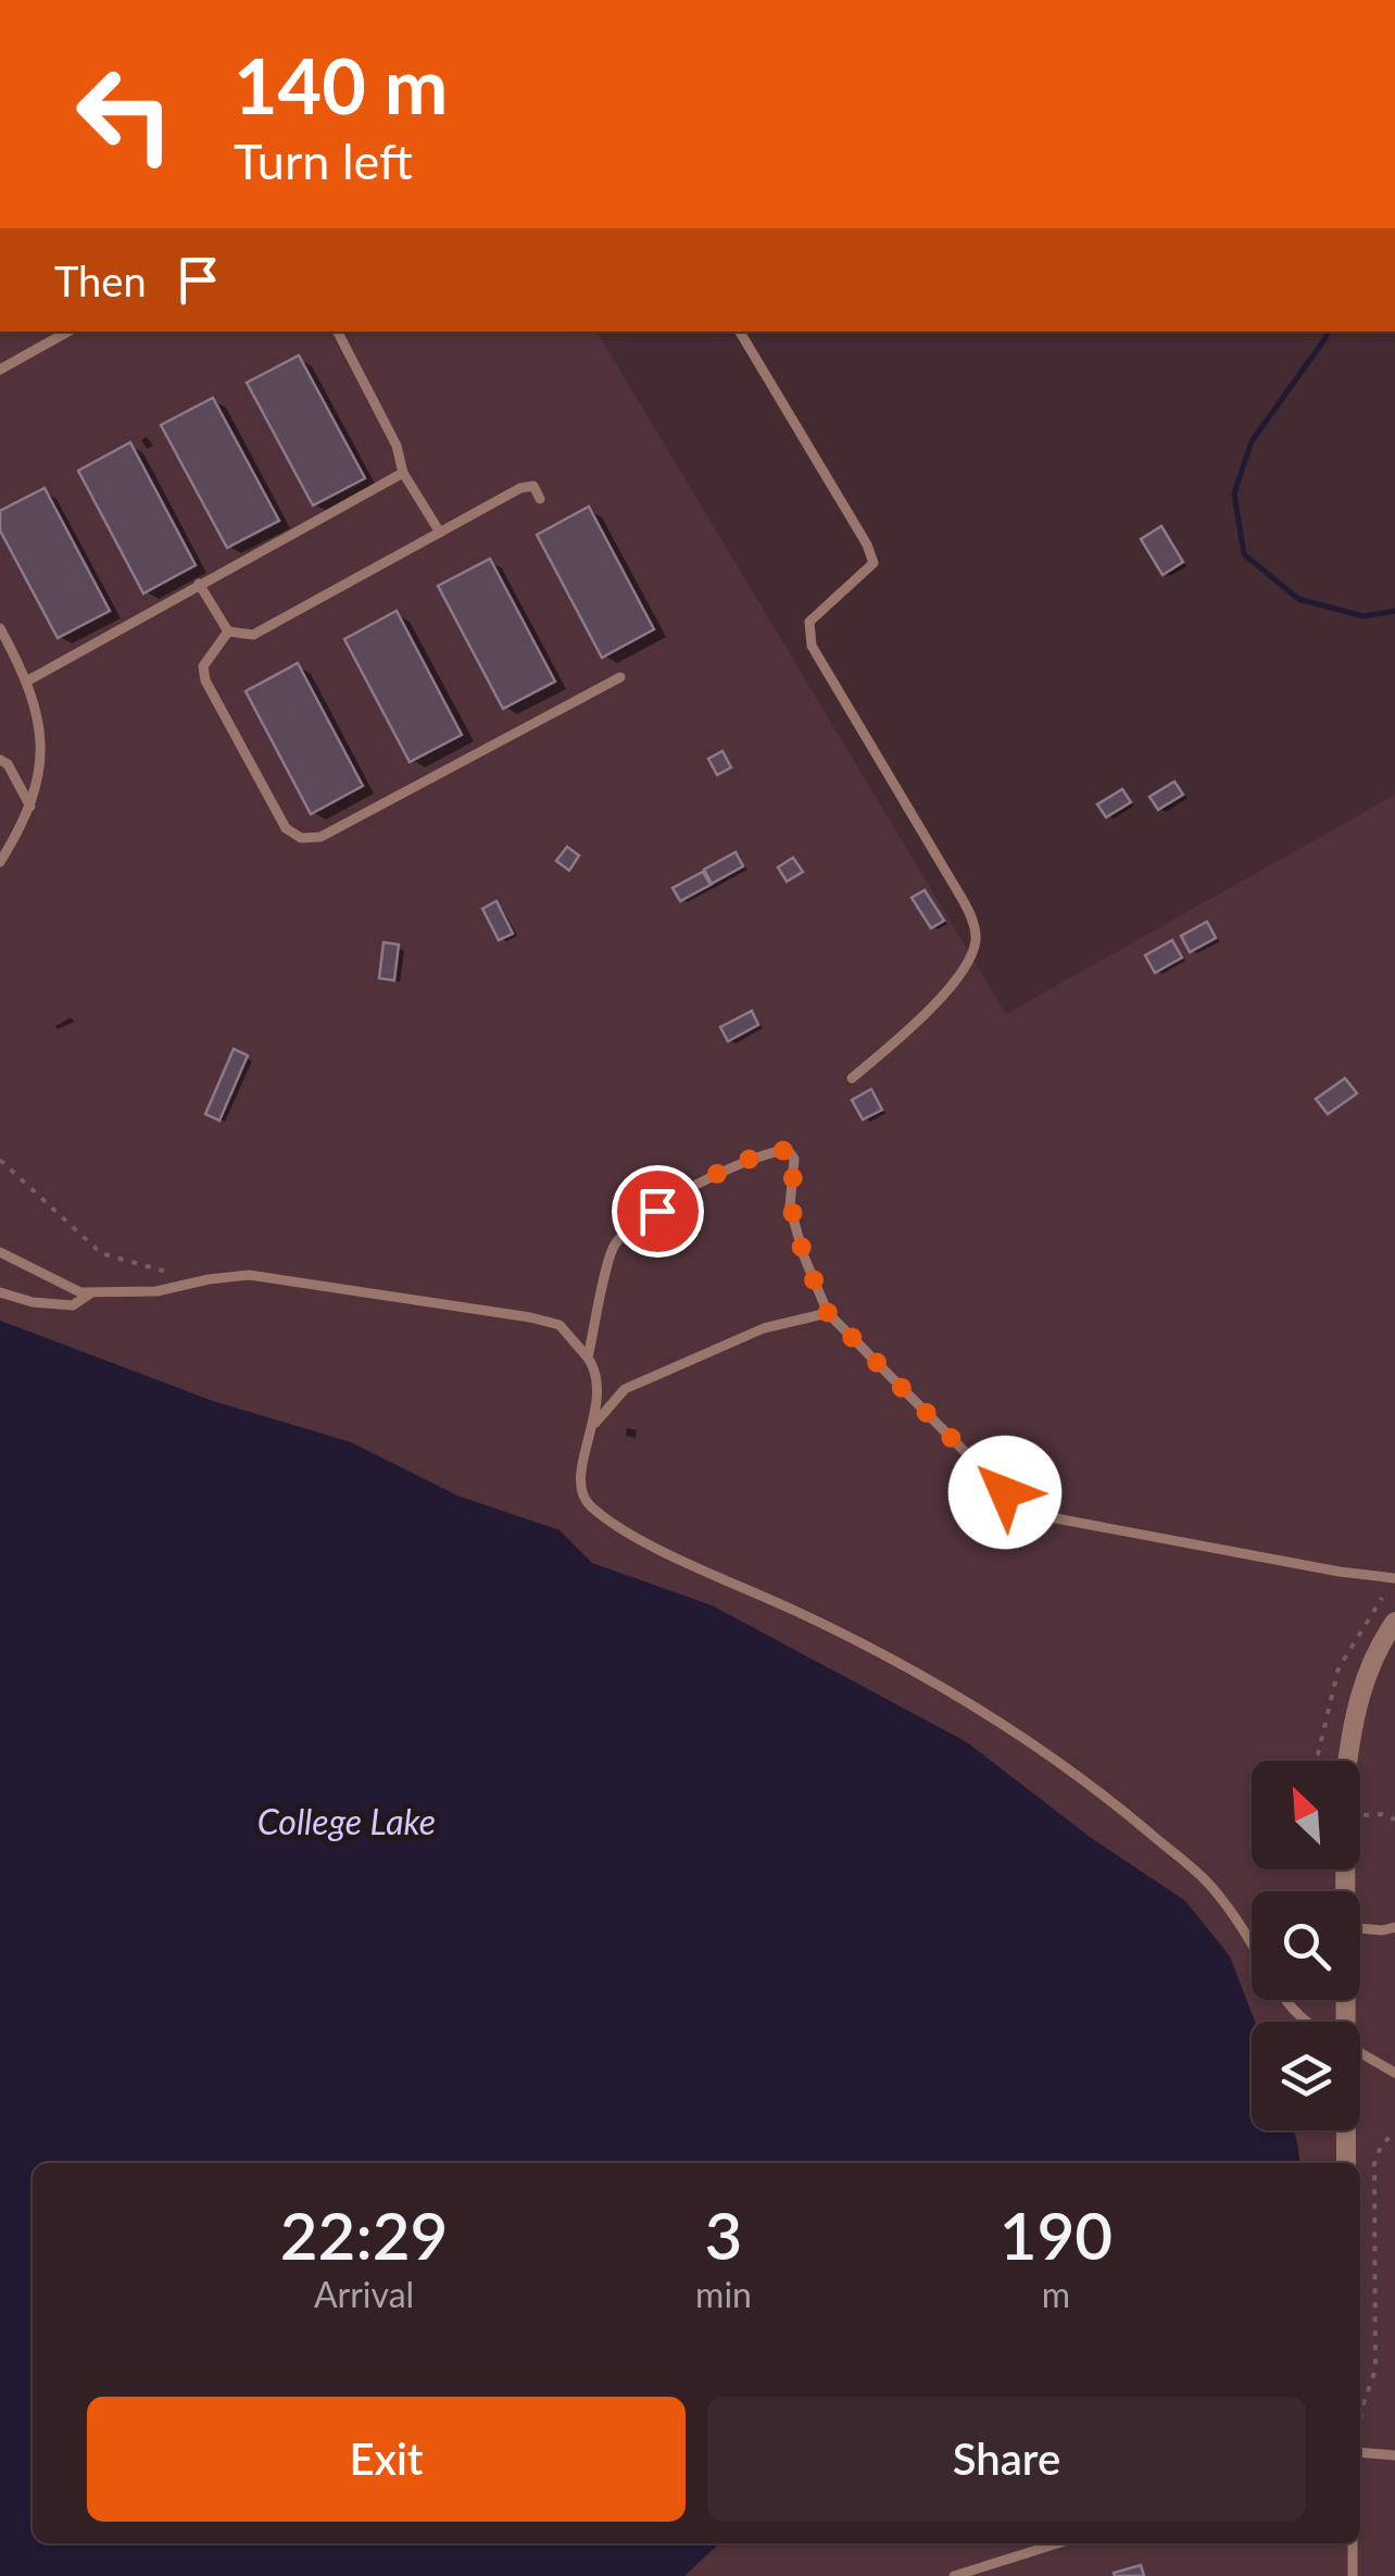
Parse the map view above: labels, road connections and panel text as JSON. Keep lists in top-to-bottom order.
{
  "water": ["College Lake"],
  "north": "top left",
  "page": {
    "turn": ["140 m", "Turn left"],
    "then": "Then",
    "eta": [
      "22:29",
      "Arrival",
      "3",
      "min",
      "190",
      "m"
    ],
    "buttons": ["Exit", "Share"]
  }
}
